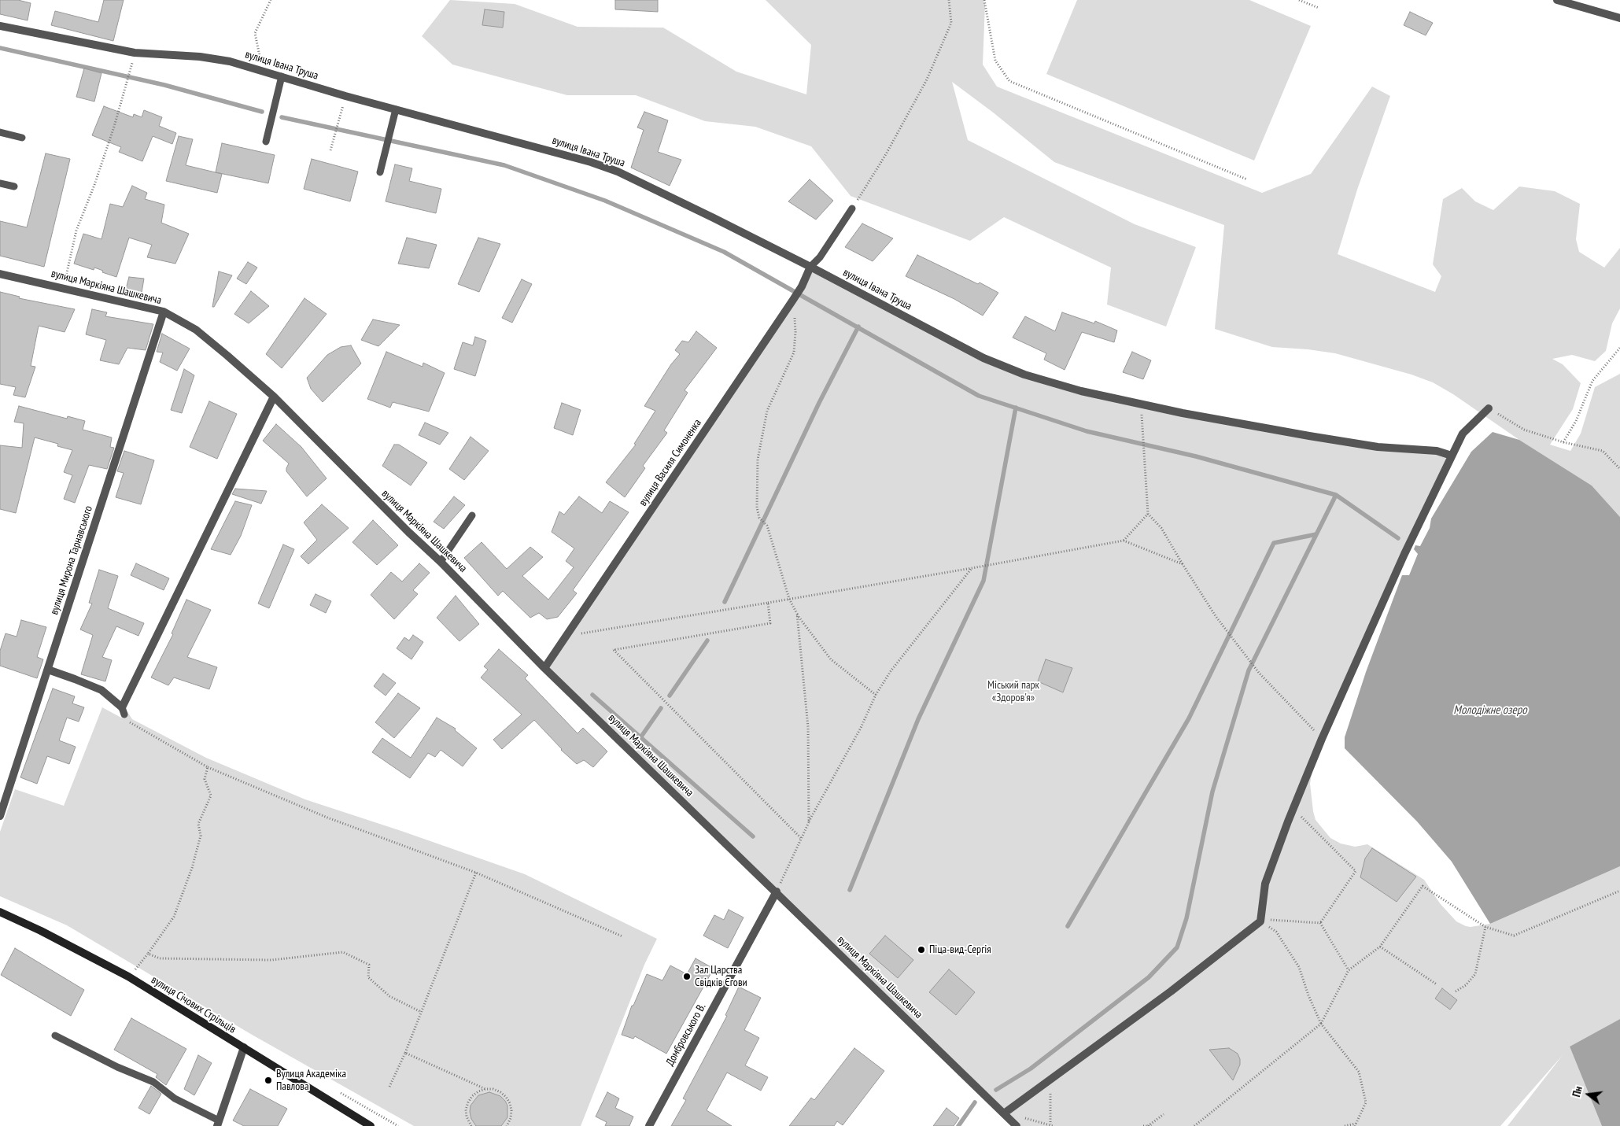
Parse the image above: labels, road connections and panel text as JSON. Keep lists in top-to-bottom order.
{
  "streets": {
    "street": [
      "вулиця Івана Труша",
      "вулиця Маркіяна Шашкевича",
      "вулиця Василя Симоненка",
      "вулиця Мирона Тарнавського",
      "вулиця Січових Стрільців",
      "Домбровського В."
    ]
  },
  "crossings": [
    ["вулиця Івана Труша", "вулиця Василя Симоненка"],
    ["вулиця Маркіяна Шашкевича", "вулиця Василя Симоненка"],
    ["вулиця Маркіяна Шашкевича", "вулиця Мирона Тарнавського"],
    ["вулиця Маркіяна Шашкевича", "Домбровського В."]
  ],
  "water": ["Молодіжне озеро"],
  "parks": ["Міський парк «Здоров'я»"],
  "places": ["Піца-вид-Сергія", "Зал Царства Свідків Єгови", "Вулиця Академіка Павлова"],
  "north": "left"
}
